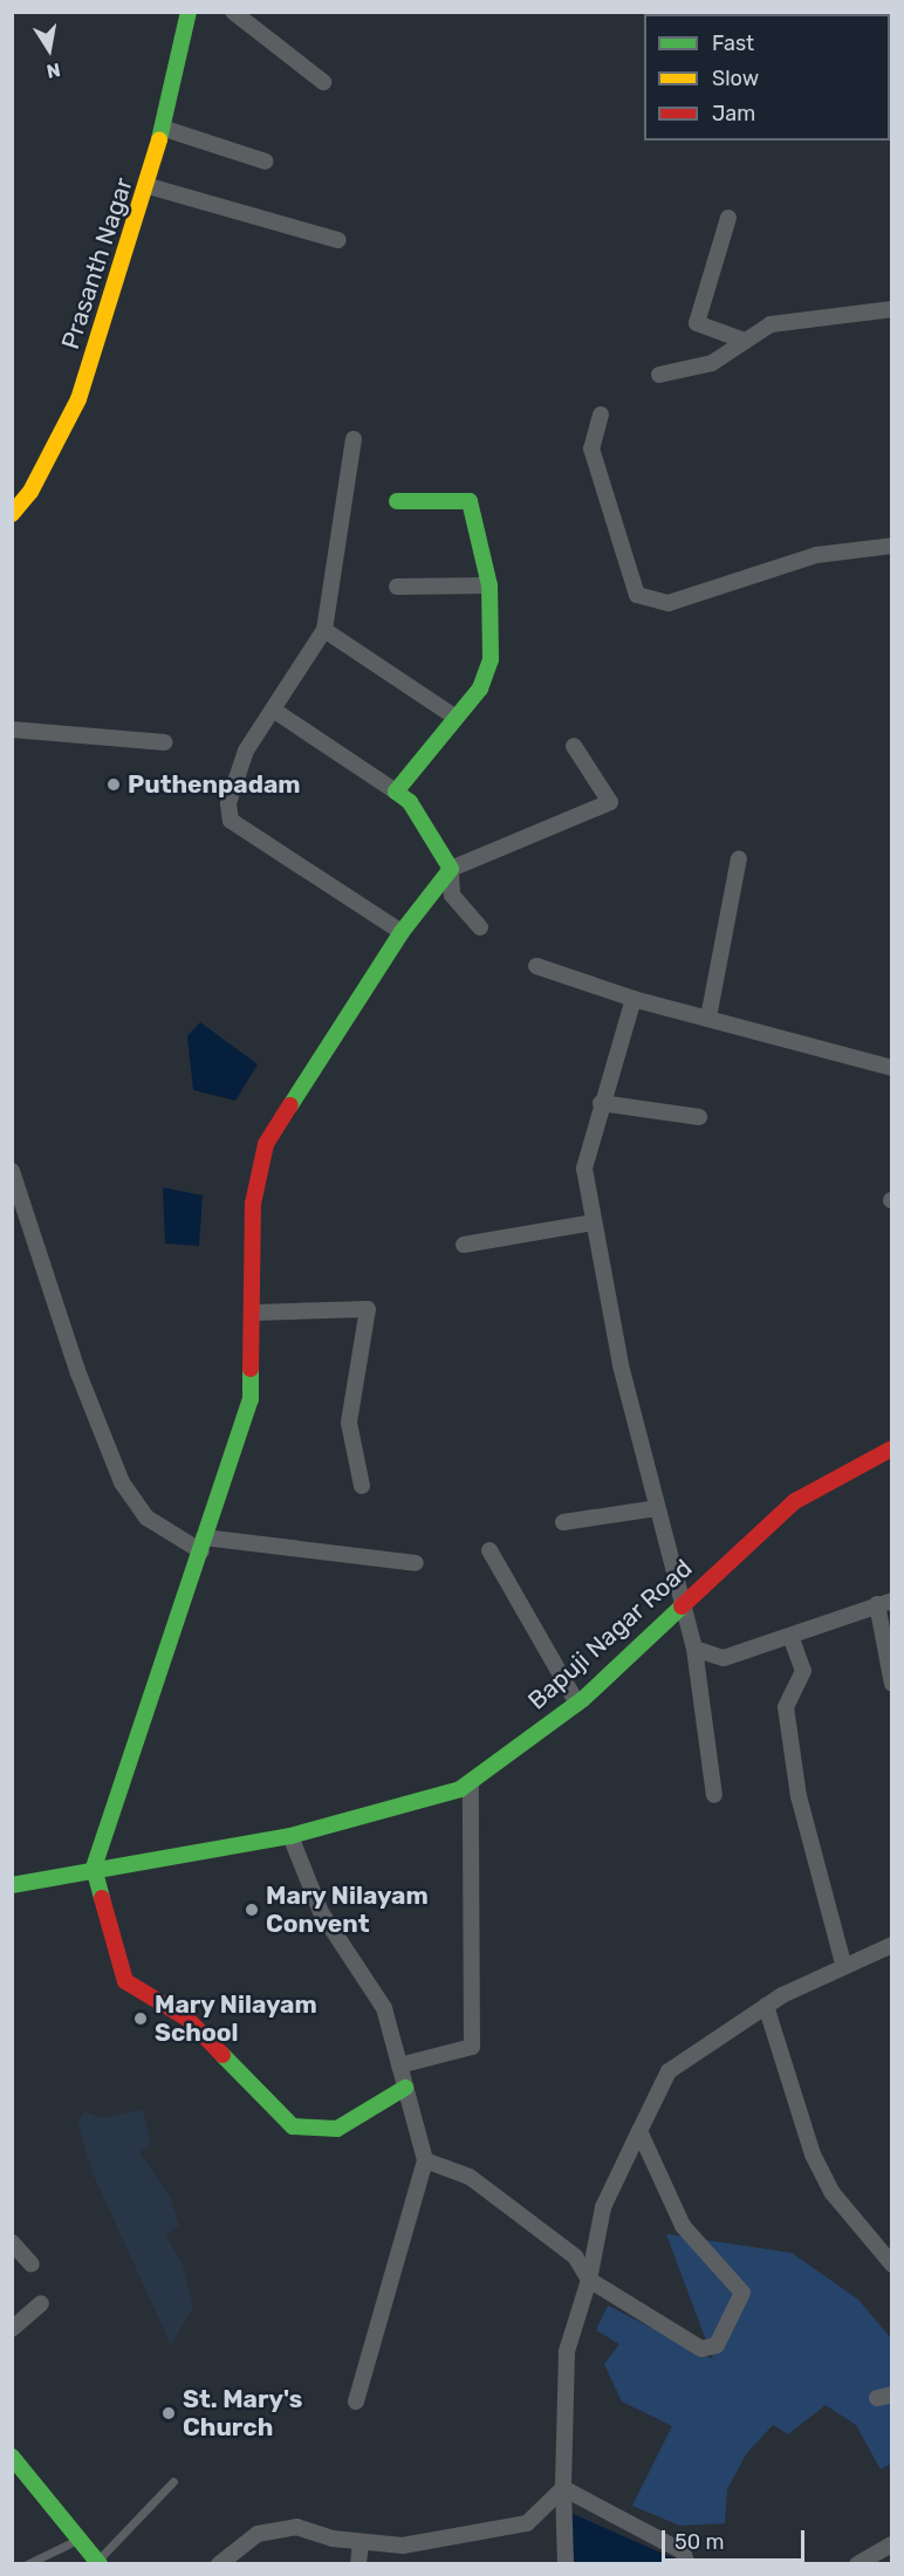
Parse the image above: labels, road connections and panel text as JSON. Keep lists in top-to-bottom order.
{
  "streets": {
    "street": ["Prasanth Nagar", "Bapuji Nagar Road"]
  },
  "places": [
    "Puthenpadam",
    "Mary Nilayam Convent",
    "Mary Nilayam School",
    "St. Mary's Church"
  ],
  "legend": ["Fast", "Slow", "Jam"],
  "scale_bar": "50 m",
  "north": "bottom"
}
